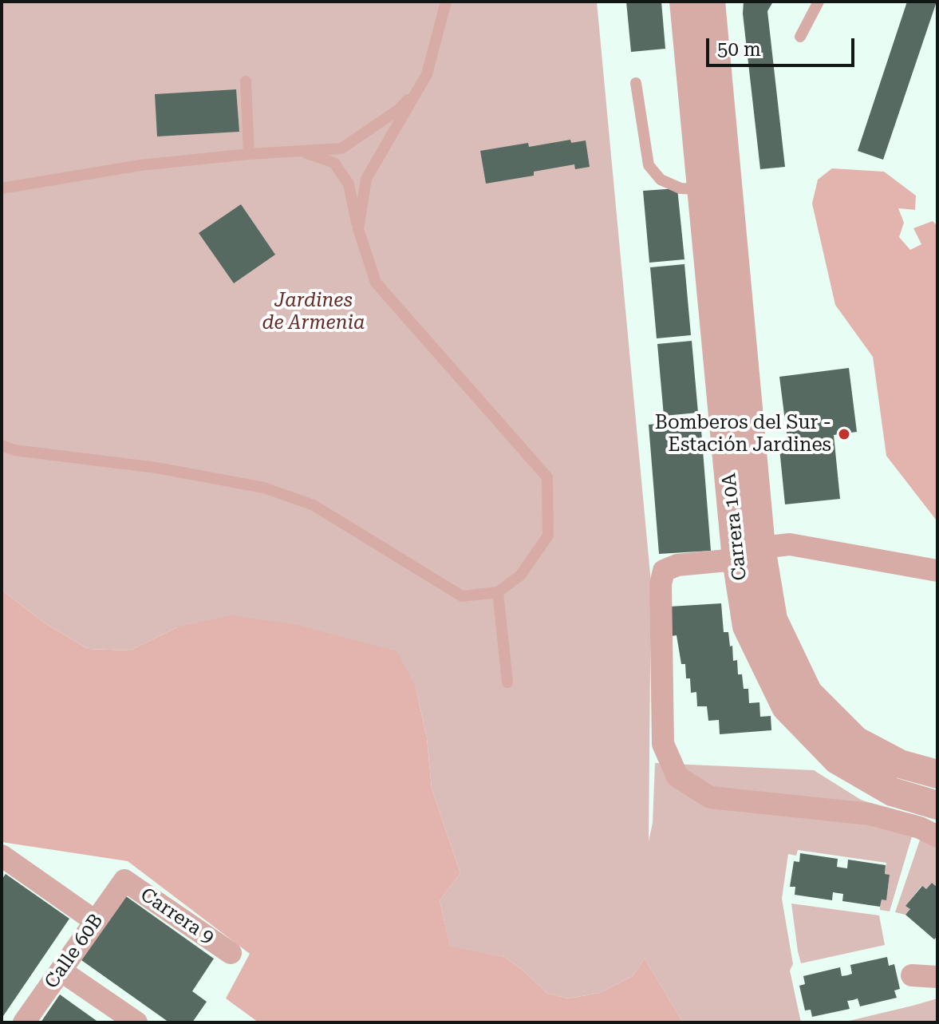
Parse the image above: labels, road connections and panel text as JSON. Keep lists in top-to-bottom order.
{
  "streets": {
    "street": ["Carrera 10A", "Carrera 9", "Calle 60B"]
  },
  "crossings": [
    ["Carrera 9", "Calle 60B"]
  ],
  "parks": ["Jardines de Armenia"],
  "places": ["Bomberos del Sur - Estación Jardines"],
  "scale_bar": "50 m"
}
